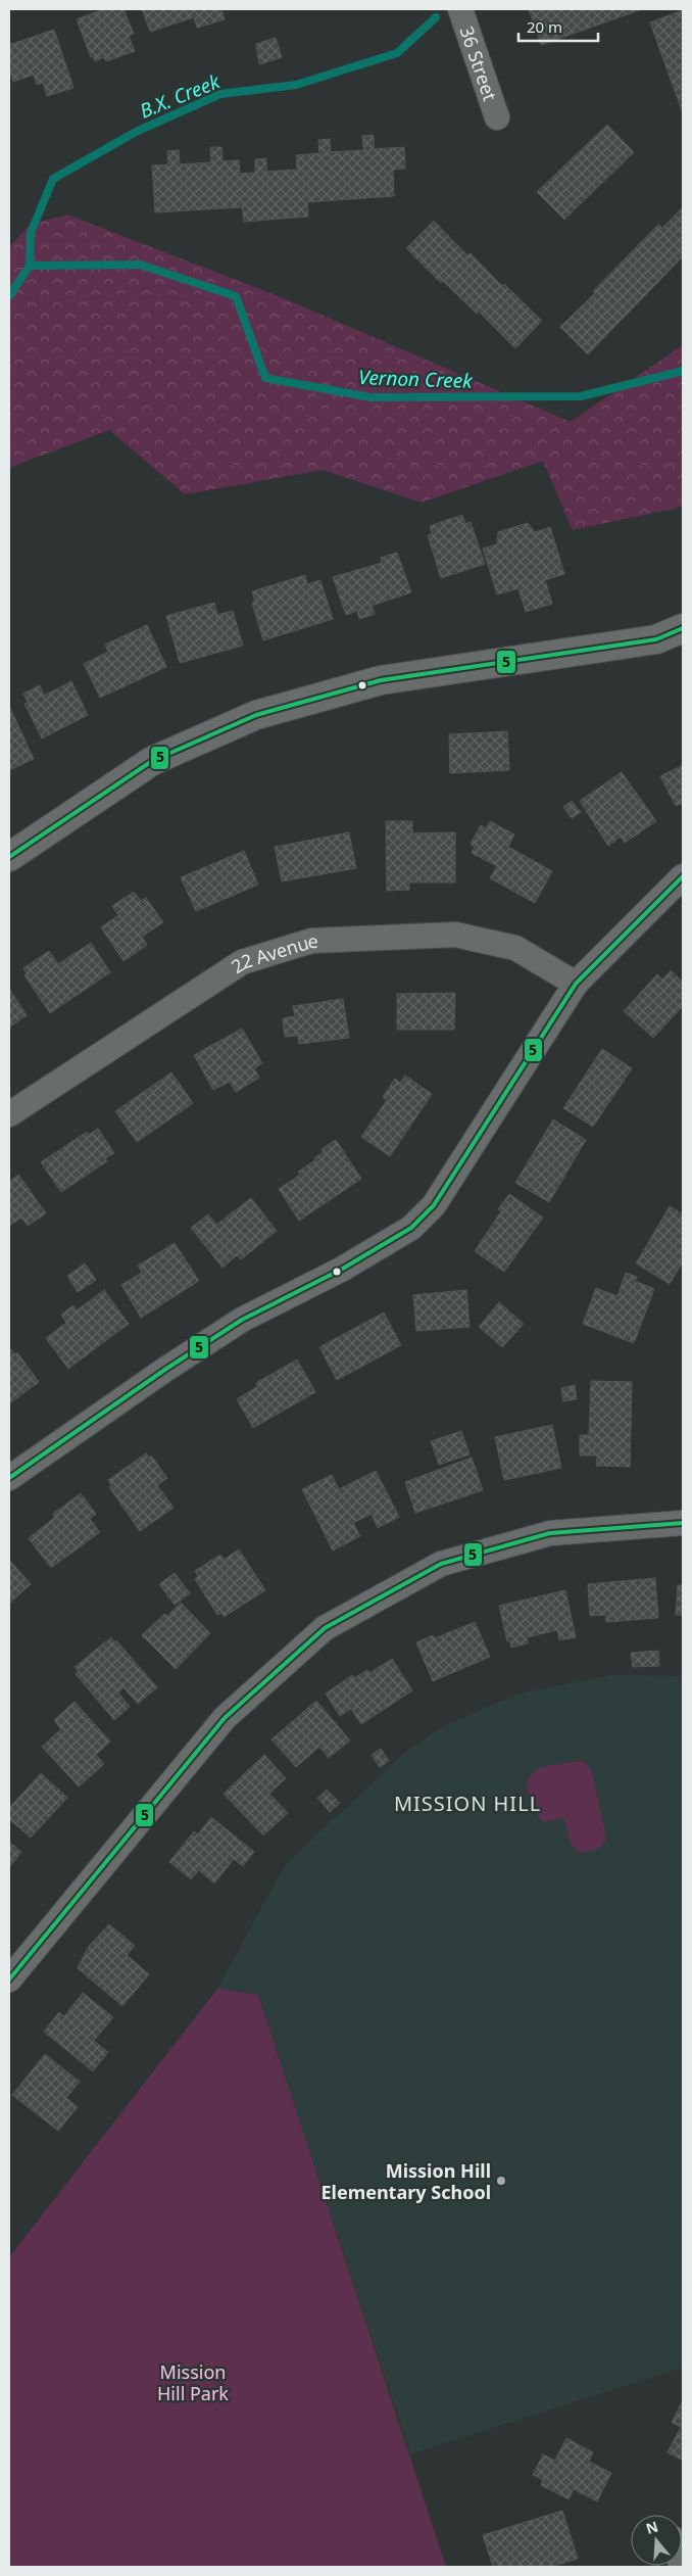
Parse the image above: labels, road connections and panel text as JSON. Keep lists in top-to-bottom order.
{
  "streets": {
    "street": ["36 Street", "22 Avenue"]
  },
  "districts": ["MISSION HILL"],
  "water": ["B.X. Creek", "Vernon Creek"],
  "parks": ["Mission Hill Park"],
  "places": ["Mission Hill Elementary School"],
  "lines": ["transit line 5"],
  "scale_bar": "20 m",
  "north": "top"
}
